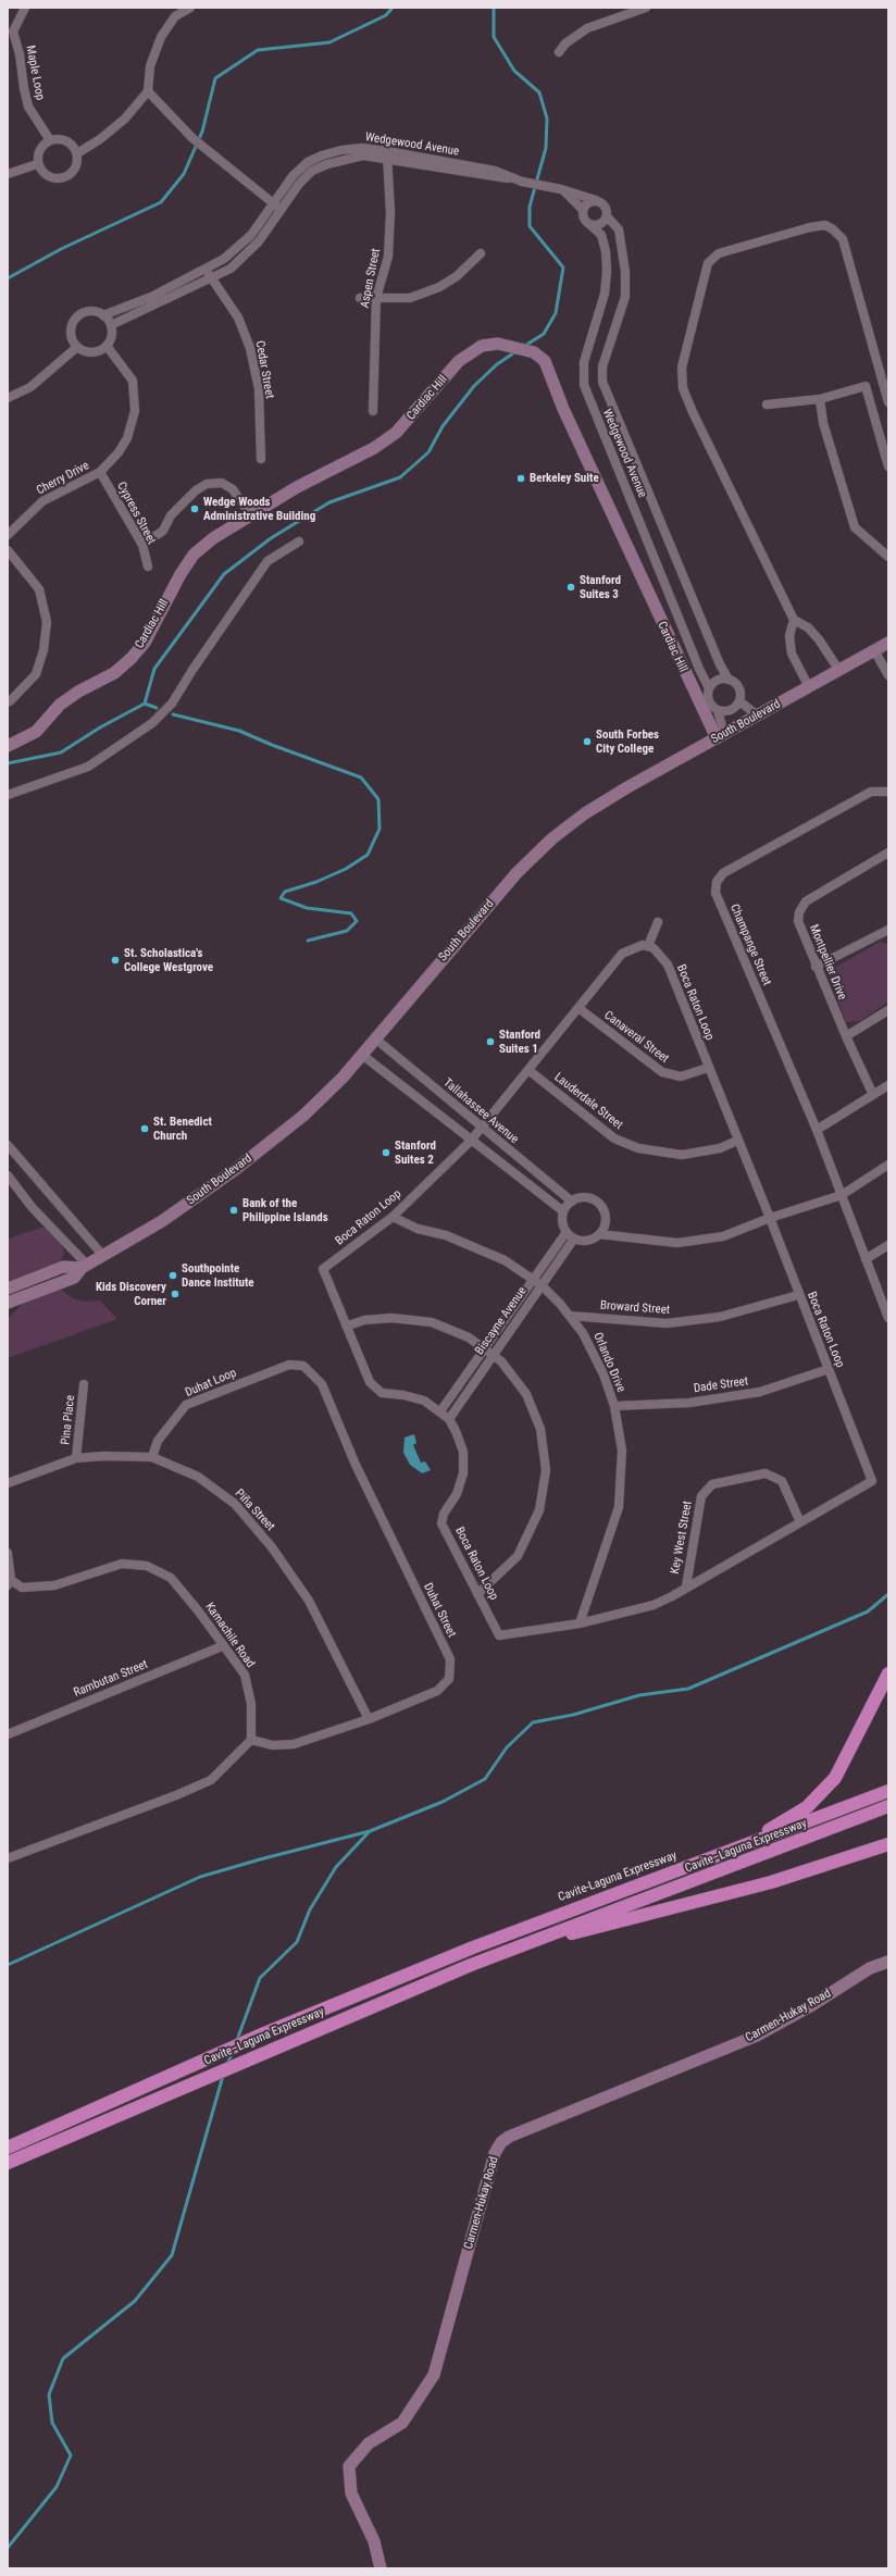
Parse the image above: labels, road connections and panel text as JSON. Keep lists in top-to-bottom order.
{
  "streets": {
    "highway": ["Cavite–Laguna Expressway", "Cavite-Laguna Expressway"],
    "street": [
      "Maple Loop",
      "Wedgewood Avenue",
      "Aspen Street",
      "Cedar Street",
      "Cardiac Hill",
      "Cherry Drive",
      "Cypress Street",
      "South Boulevard",
      "Champange Street",
      "Montpellier Drive",
      "Boca Raton Loop",
      "Canaveral Street",
      "Lauderdale Street",
      "Tallahassee Avenue",
      "Broward Street",
      "Biscayne Avenue",
      "Orlando Drive",
      "Duhat Loop",
      "Dade Street",
      "Pina Place",
      "Piña Street",
      "Key West Street",
      "Duhat Street",
      "Kamachile Road",
      "Rambutan Street",
      "Carmen-Hukay Road"
    ]
  },
  "crossings": [
    ["Wedgewood Avenue", "Aspen Street"],
    ["Wedgewood Avenue", "Cedar Street"],
    ["Wedgewood Avenue", "Cardiac Hill"],
    ["Wedgewood Avenue", "Cherry Drive"],
    ["Wedgewood Avenue", "South Boulevard"],
    ["Cardiac Hill", "South Boulevard"],
    ["Cherry Drive", "Cypress Street"],
    ["South Boulevard", "Tallahassee Avenue"],
    ["Boca Raton Loop", "Canaveral Street"],
    ["Boca Raton Loop", "Lauderdale Street"],
    ["Boca Raton Loop", "Tallahassee Avenue"],
    ["Boca Raton Loop", "Broward Street"],
    ["Boca Raton Loop", "Biscayne Avenue"],
    ["Boca Raton Loop", "Orlando Drive"],
    ["Boca Raton Loop", "Dade Street"],
    ["Boca Raton Loop", "Key West Street"],
    ["Tallahassee Avenue", "Biscayne Avenue"],
    ["Broward Street", "Orlando Drive"],
    ["Biscayne Avenue", "Orlando Drive"],
    ["Orlando Drive", "Dade Street"],
    ["Duhat Loop", "Piña Street"],
    ["Duhat Loop", "Duhat Street"],
    ["Pina Place", "Piña Street"],
    ["Piña Street", "Duhat Street"],
    ["Duhat Street", "Kamachile Road"],
    ["Kamachile Road", "Rambutan Street"],
    ["Cavite–Laguna Expressway", "Cavite-Laguna Expressway"]
  ],
  "places": [
    "Berkeley Suite",
    "Wedge Woods Administrative Building",
    "Stanford Suites 3",
    "South Forbes City College",
    "St. Scholastica's College Westgrove",
    "Stanford Suites 1",
    "St. Benedict Church",
    "Stanford Suites 2",
    "Bank of the Philippine Islands",
    "Southpointe Dance Institute",
    "Kids Discovery Corner"
  ]
}
